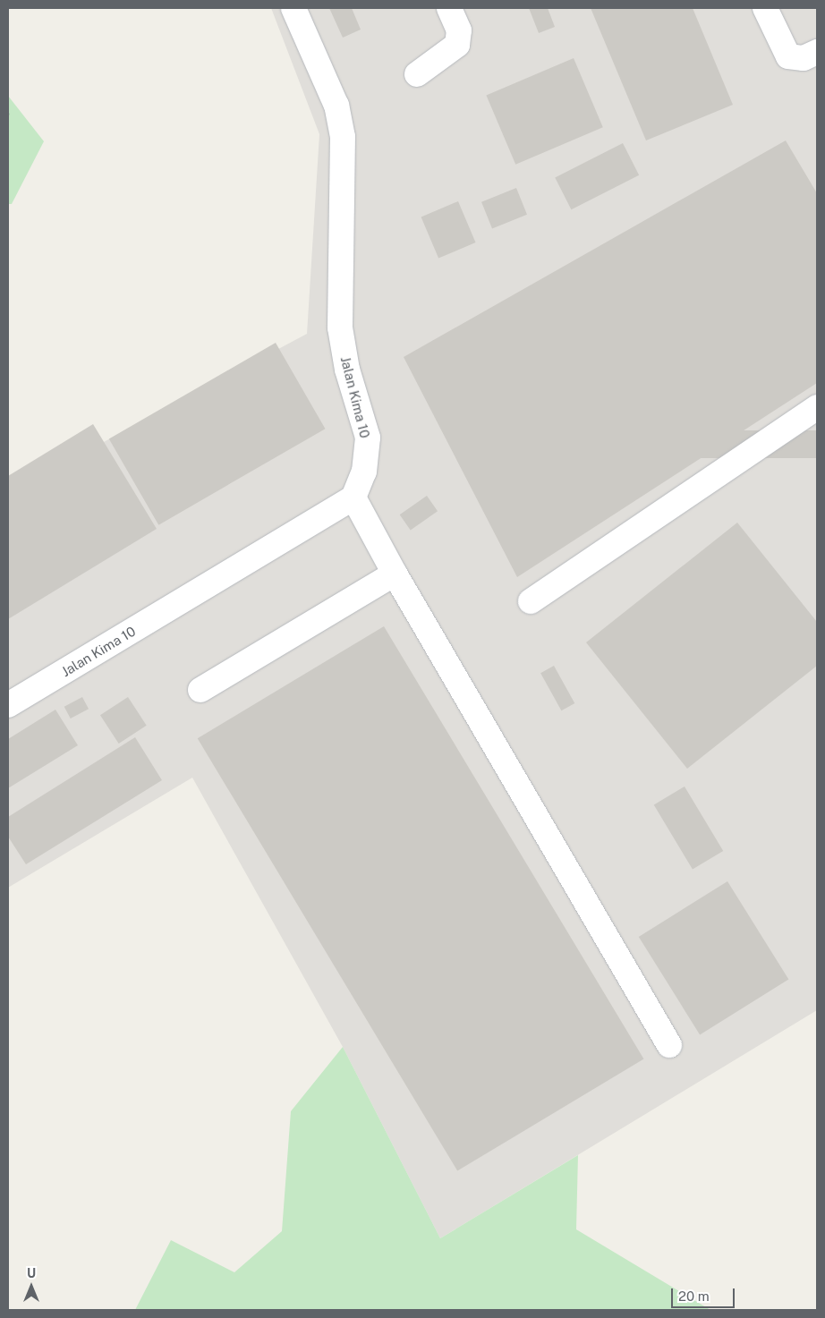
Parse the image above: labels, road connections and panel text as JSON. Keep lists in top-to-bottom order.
{
  "streets": {
    "street": ["Jalan Kima 10"]
  },
  "scale_bar": "20 m",
  "north": "top"
}
